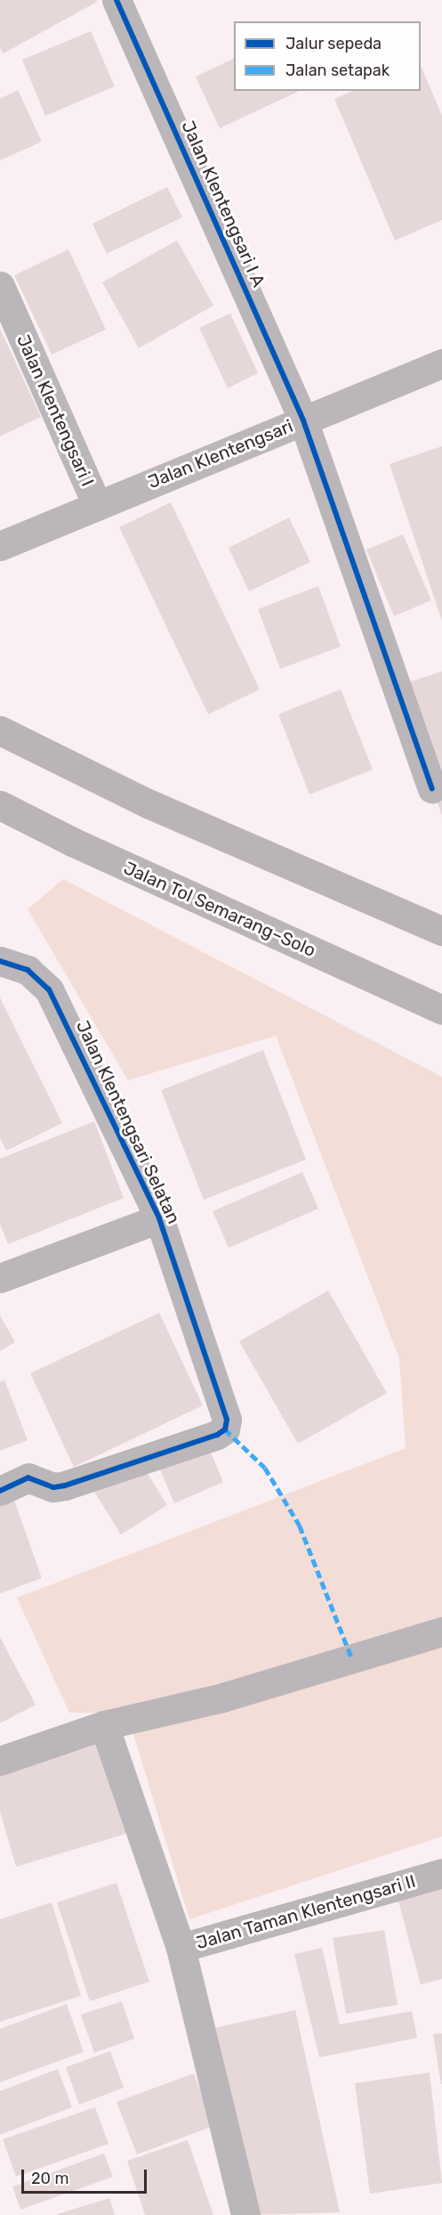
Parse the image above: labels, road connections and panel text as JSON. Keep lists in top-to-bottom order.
{
  "streets": {
    "highway": ["Jalan Tol Semarang–Solo"],
    "street": [
      "Jalan Klentengsari I A",
      "Jalan Klentengsari I",
      "Jalan Klentengsari",
      "Jalan Klentengsari Selatan",
      "Jalan Taman Klentengsari II"
    ]
  },
  "crossings": [
    ["Jalan Klentengsari I A", "Jalan Klentengsari"],
    ["Jalan Klentengsari I", "Jalan Klentengsari"]
  ],
  "legend": ["Jalur sepeda", "Jalan setapak"],
  "scale_bar": "20 m"
}
